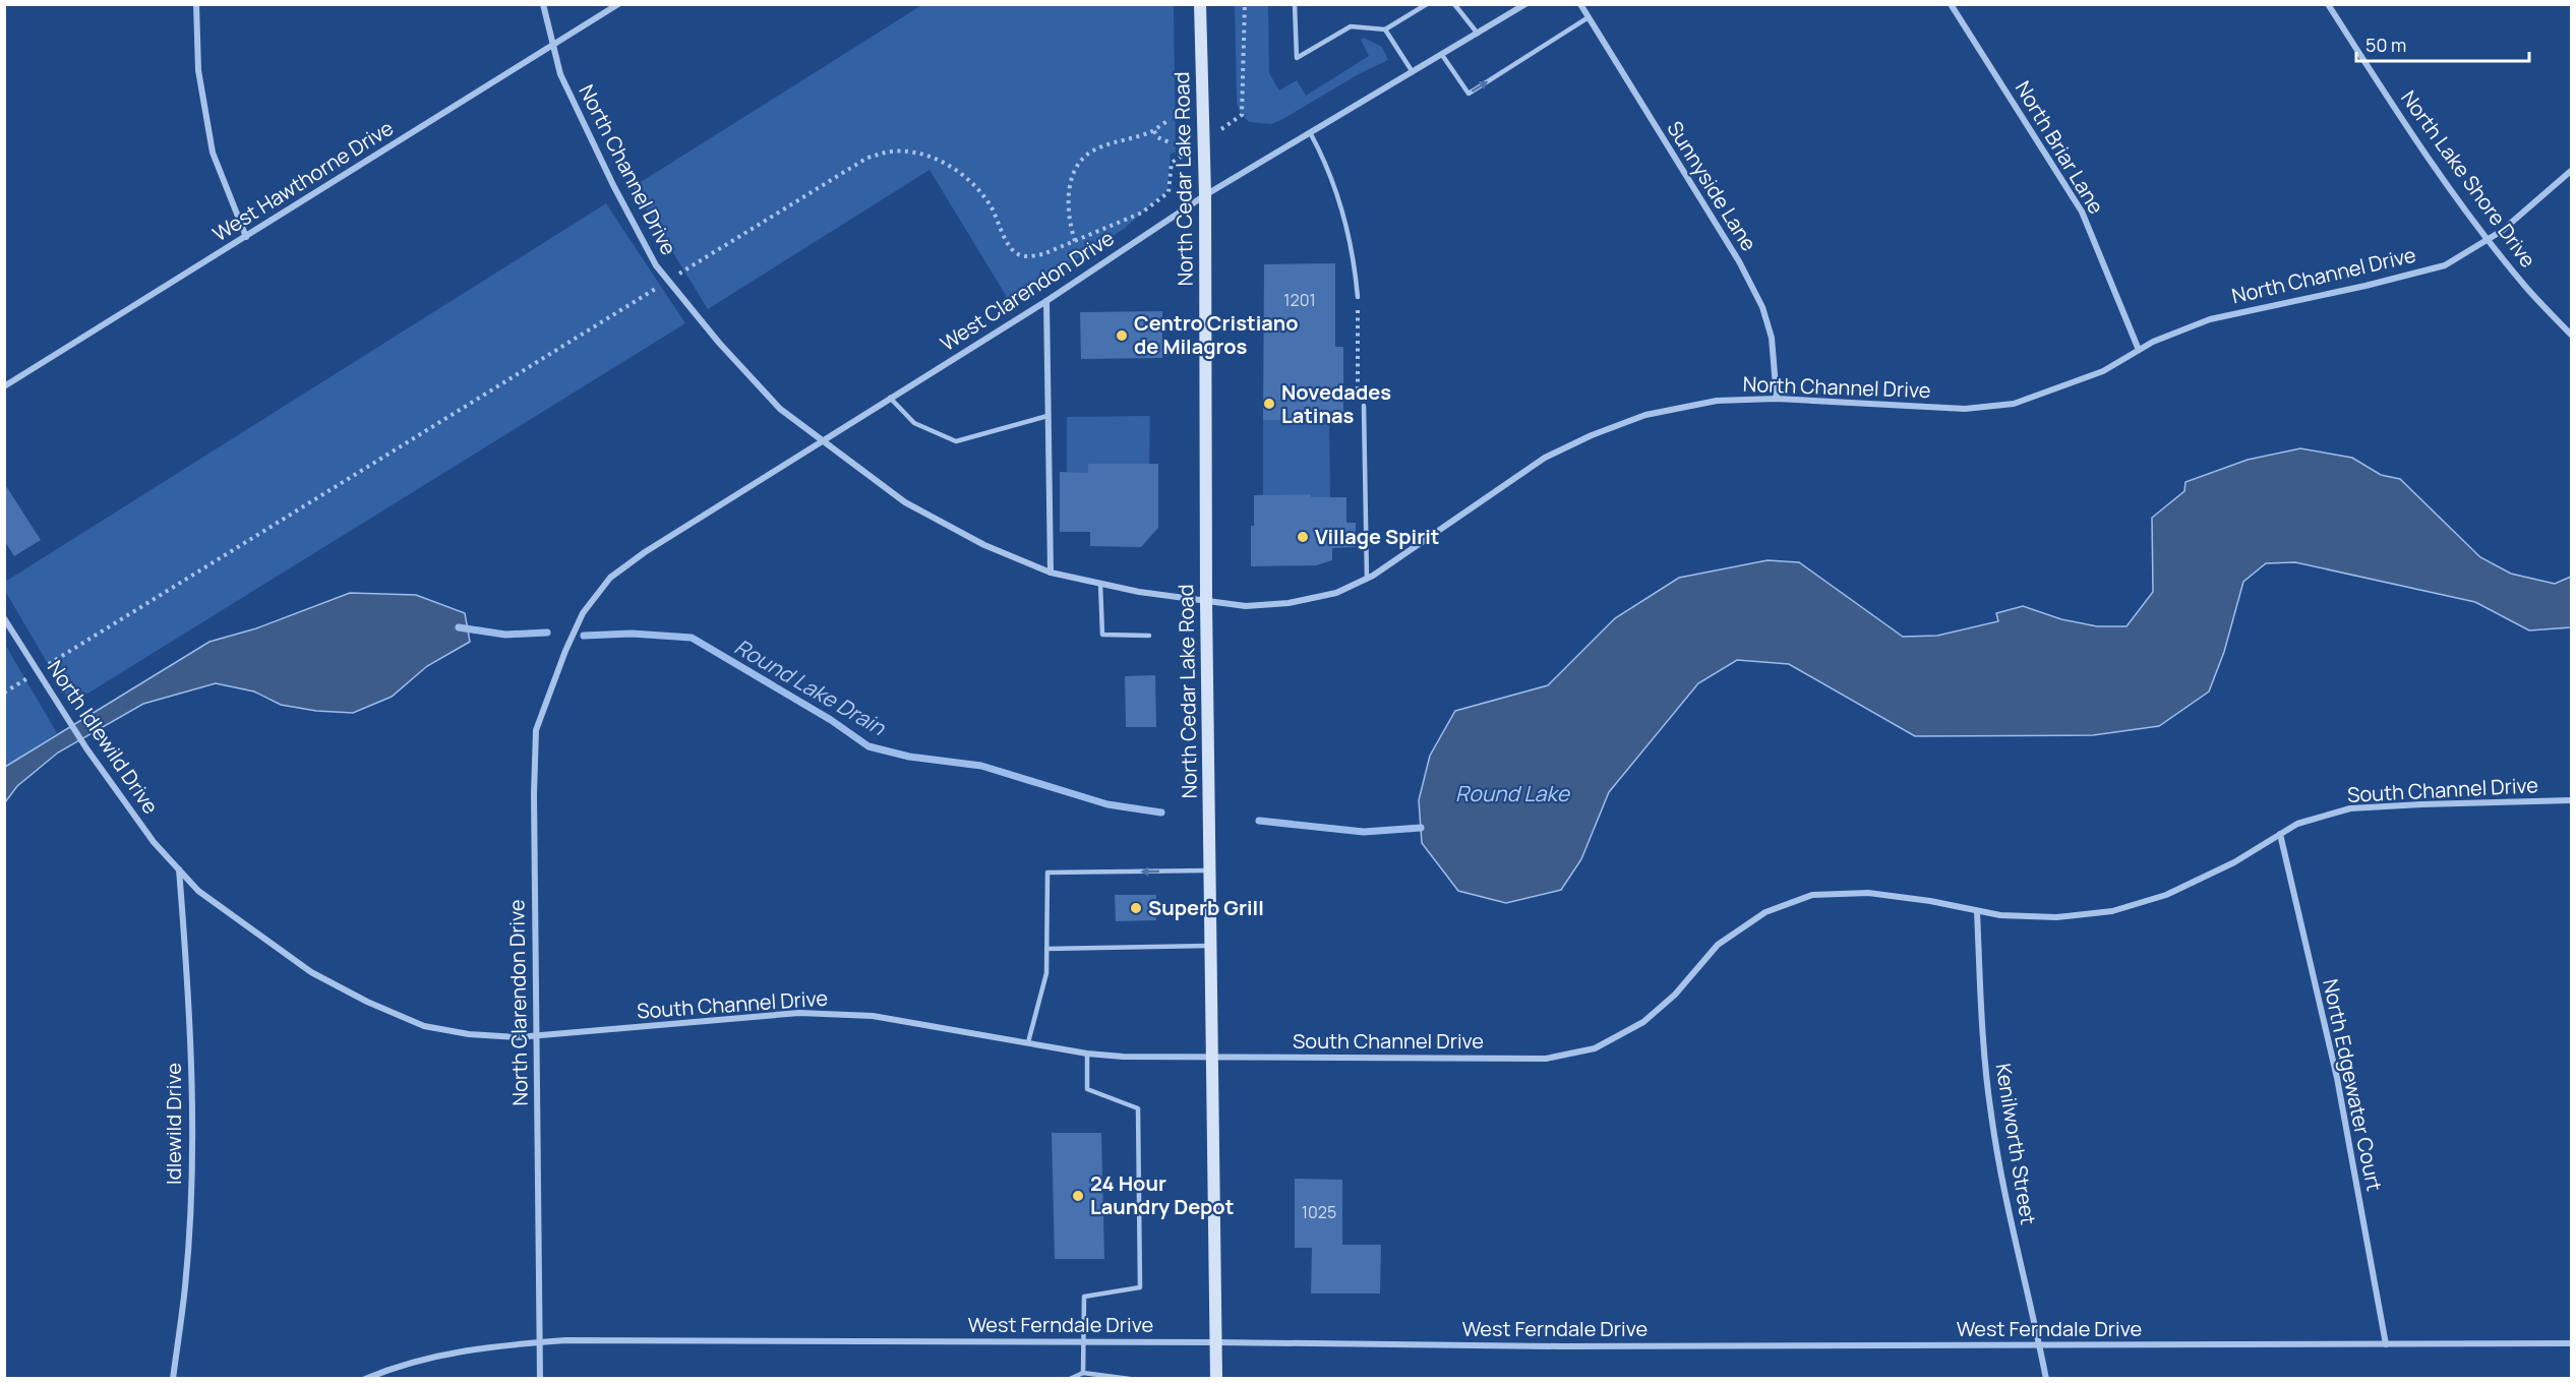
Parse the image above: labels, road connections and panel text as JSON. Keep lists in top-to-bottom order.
{
  "streets": {
    "main road": ["North Cedar Lake Road"],
    "street": [
      "North Briar Lane",
      "North Channel Drive",
      "North Lake Shore Drive",
      "West Hawthorne Drive",
      "Sunnyside Lane",
      "West Clarendon Drive",
      "North Idlewild Drive",
      "South Channel Drive",
      "North Clarendon Drive",
      "North Edgewater Court",
      "Idlewild Drive",
      "Kenilworth Street",
      "West Ferndale Drive"
    ]
  },
  "crossings": [
    ["North Briar Lane", "North Channel Drive"],
    ["North Channel Drive", "North Cedar Lake Road"],
    ["North Channel Drive", "North Lake Shore Drive"],
    ["North Channel Drive", "West Hawthorne Drive"],
    ["North Channel Drive", "Sunnyside Lane"],
    ["North Channel Drive", "West Clarendon Drive"],
    ["North Cedar Lake Road", "West Clarendon Drive"],
    ["North Cedar Lake Road", "South Channel Drive"],
    ["North Cedar Lake Road", "West Ferndale Drive"],
    ["West Clarendon Drive", "North Clarendon Drive"],
    ["North Idlewild Drive", "South Channel Drive"],
    ["North Idlewild Drive", "Idlewild Drive"],
    ["South Channel Drive", "North Clarendon Drive"],
    ["South Channel Drive", "North Edgewater Court"],
    ["South Channel Drive", "Idlewild Drive"],
    ["South Channel Drive", "Kenilworth Street"],
    ["North Clarendon Drive", "West Ferndale Drive"],
    ["North Edgewater Court", "West Ferndale Drive"],
    ["Kenilworth Street", "West Ferndale Drive"]
  ],
  "water": ["Round Lake Drain", "Round Lake"],
  "places": [
    "Centro Cristiano de Milagros",
    "Novedades Latinas",
    "Village Spirit",
    "Superb Grill",
    "24 Hour Laundry Depot"
  ],
  "house_numbers": ["1201", "1025"],
  "scale_bar": "50 m"
}
